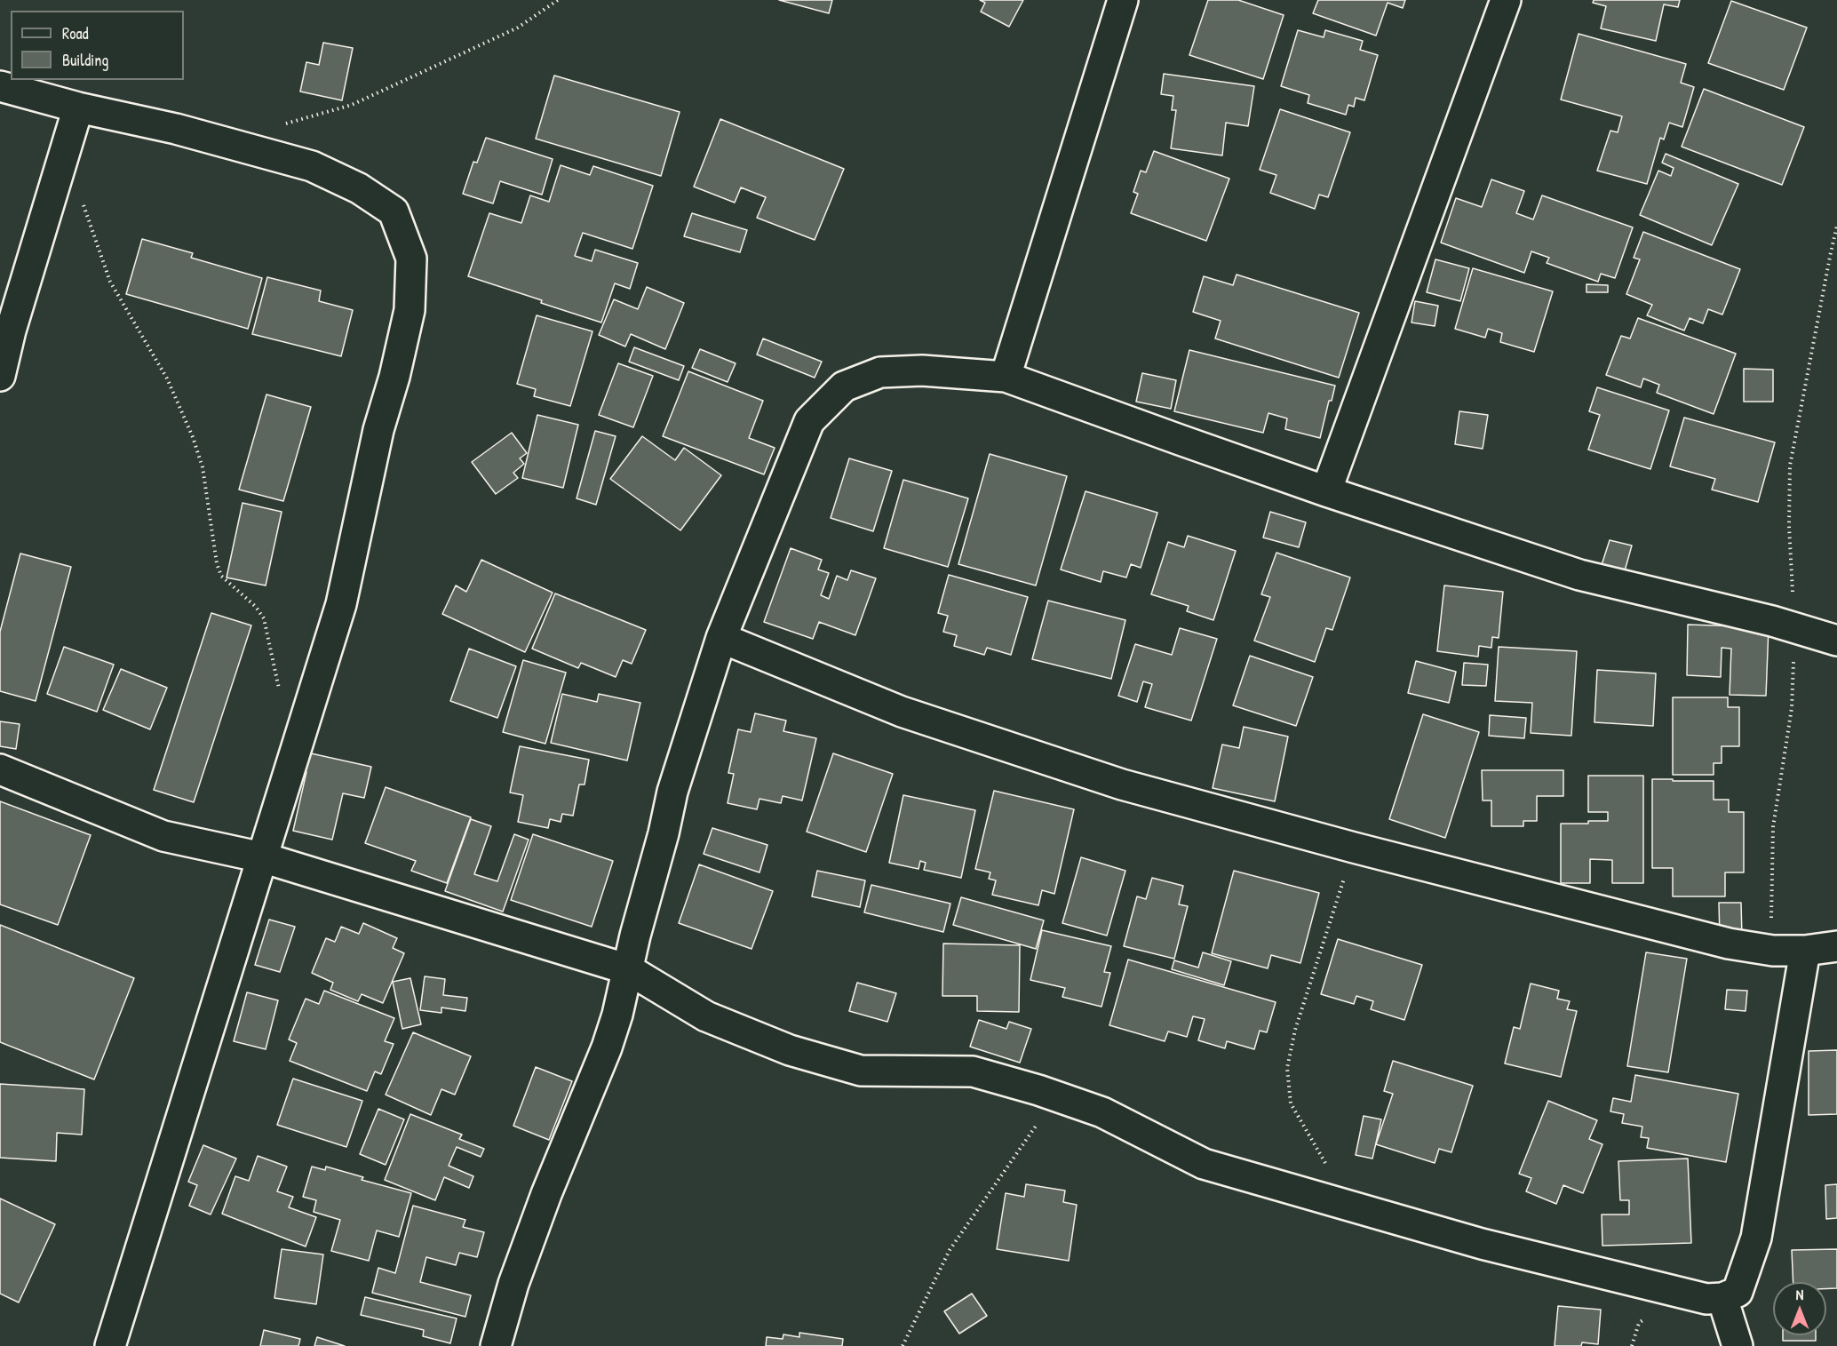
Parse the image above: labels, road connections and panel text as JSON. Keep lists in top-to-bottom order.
{
  "legend": ["Road", "Building"],
  "north": "top"
}
